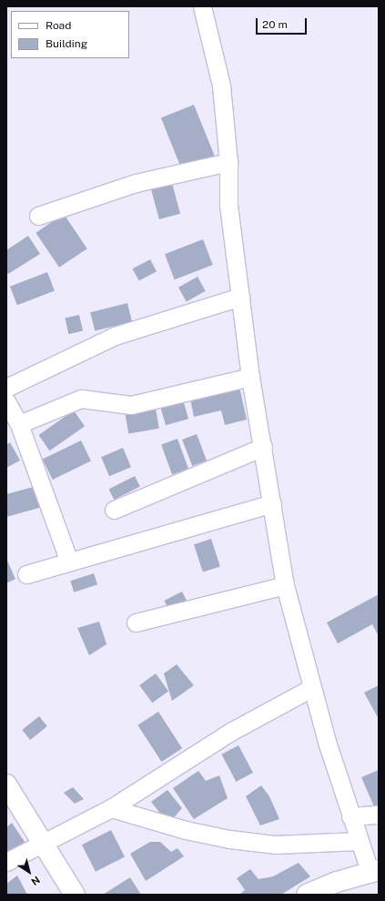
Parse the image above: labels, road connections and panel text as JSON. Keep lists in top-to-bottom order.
{
  "legend": ["Road", "Building"],
  "scale_bar": "20 m",
  "north": "bottom right"
}
